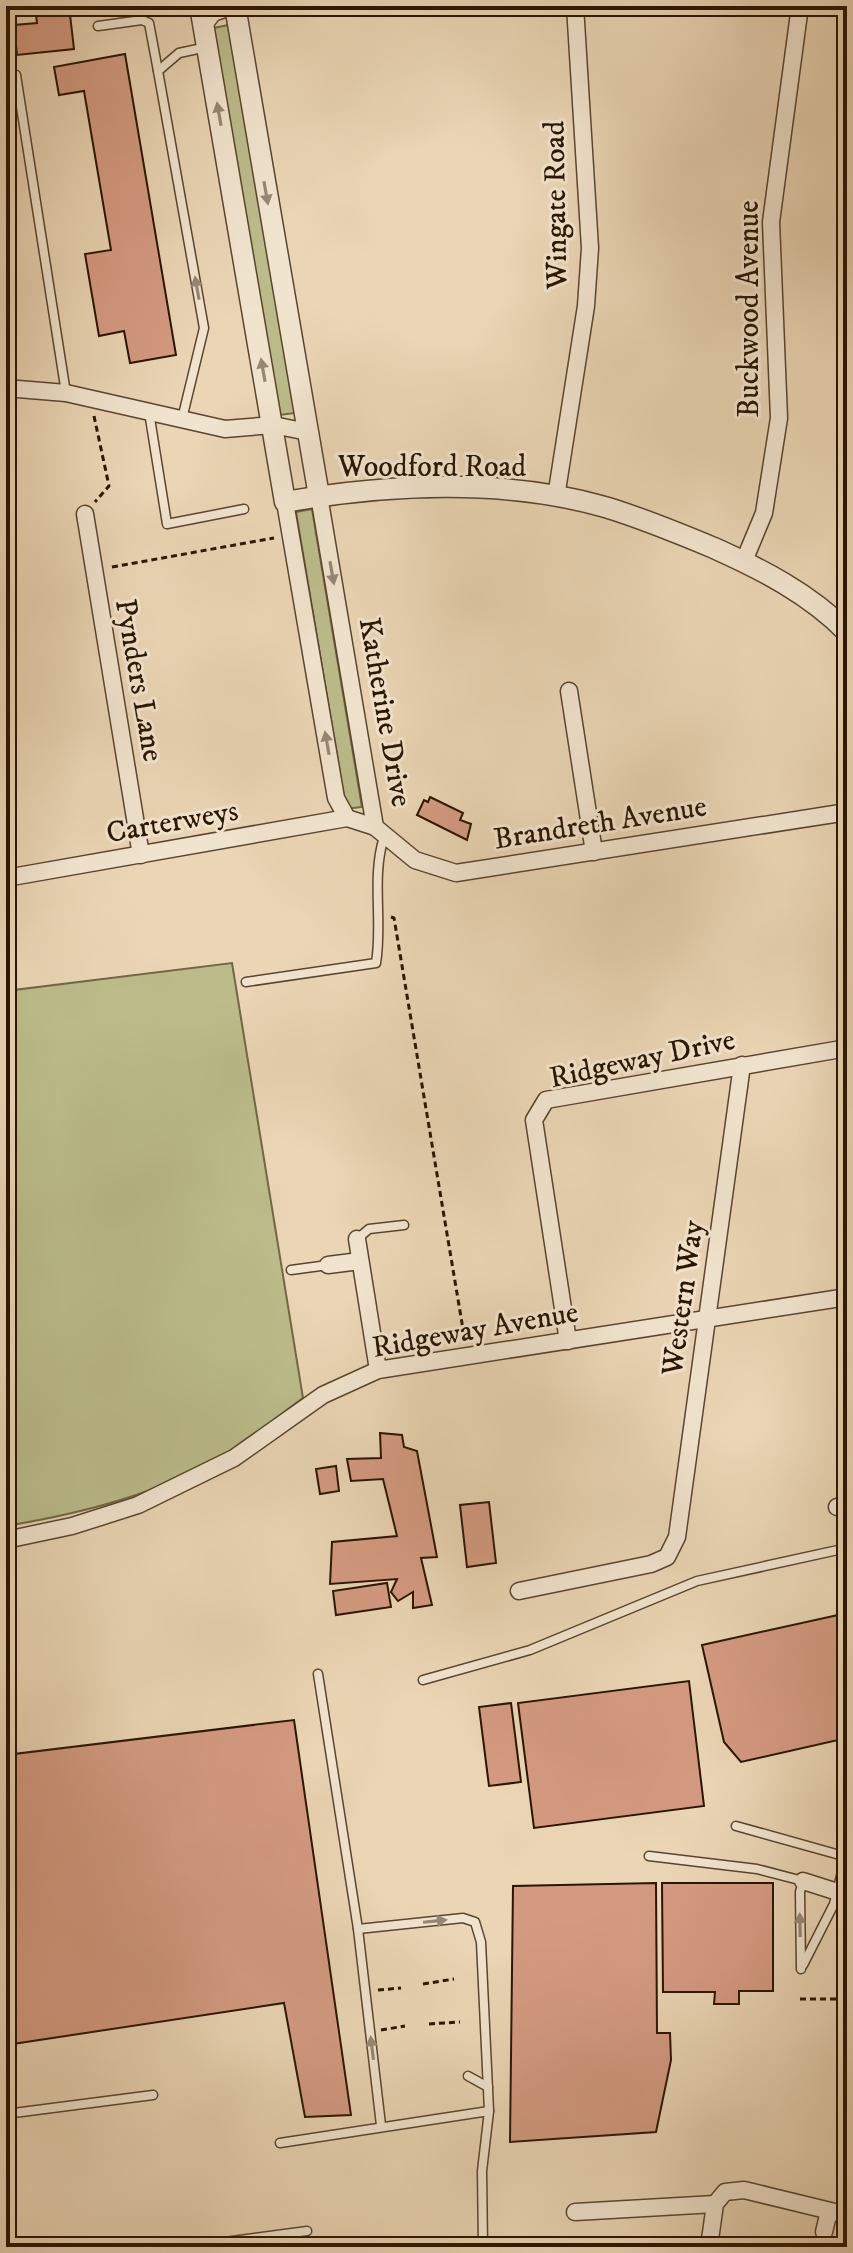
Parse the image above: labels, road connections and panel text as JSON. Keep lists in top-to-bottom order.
{
  "streets": {
    "street": [
      "Wingate Road",
      "Buckwood Avenue",
      "Woodford Road",
      "Pynders Lane",
      "Katherine Drive",
      "Carterweys",
      "Brandreth Avenue",
      "Ridgeway Drive",
      "Western Way",
      "Ridgeway Avenue"
    ]
  },
  "crossings": [
    ["Wingate Road", "Woodford Road"],
    ["Buckwood Avenue", "Woodford Road"],
    ["Woodford Road", "Katherine Drive"],
    ["Pynders Lane", "Carterweys"],
    ["Katherine Drive", "Carterweys"],
    ["Katherine Drive", "Brandreth Avenue"],
    ["Ridgeway Drive", "Western Way"],
    ["Ridgeway Drive", "Ridgeway Avenue"],
    ["Western Way", "Ridgeway Avenue"]
  ]
}
